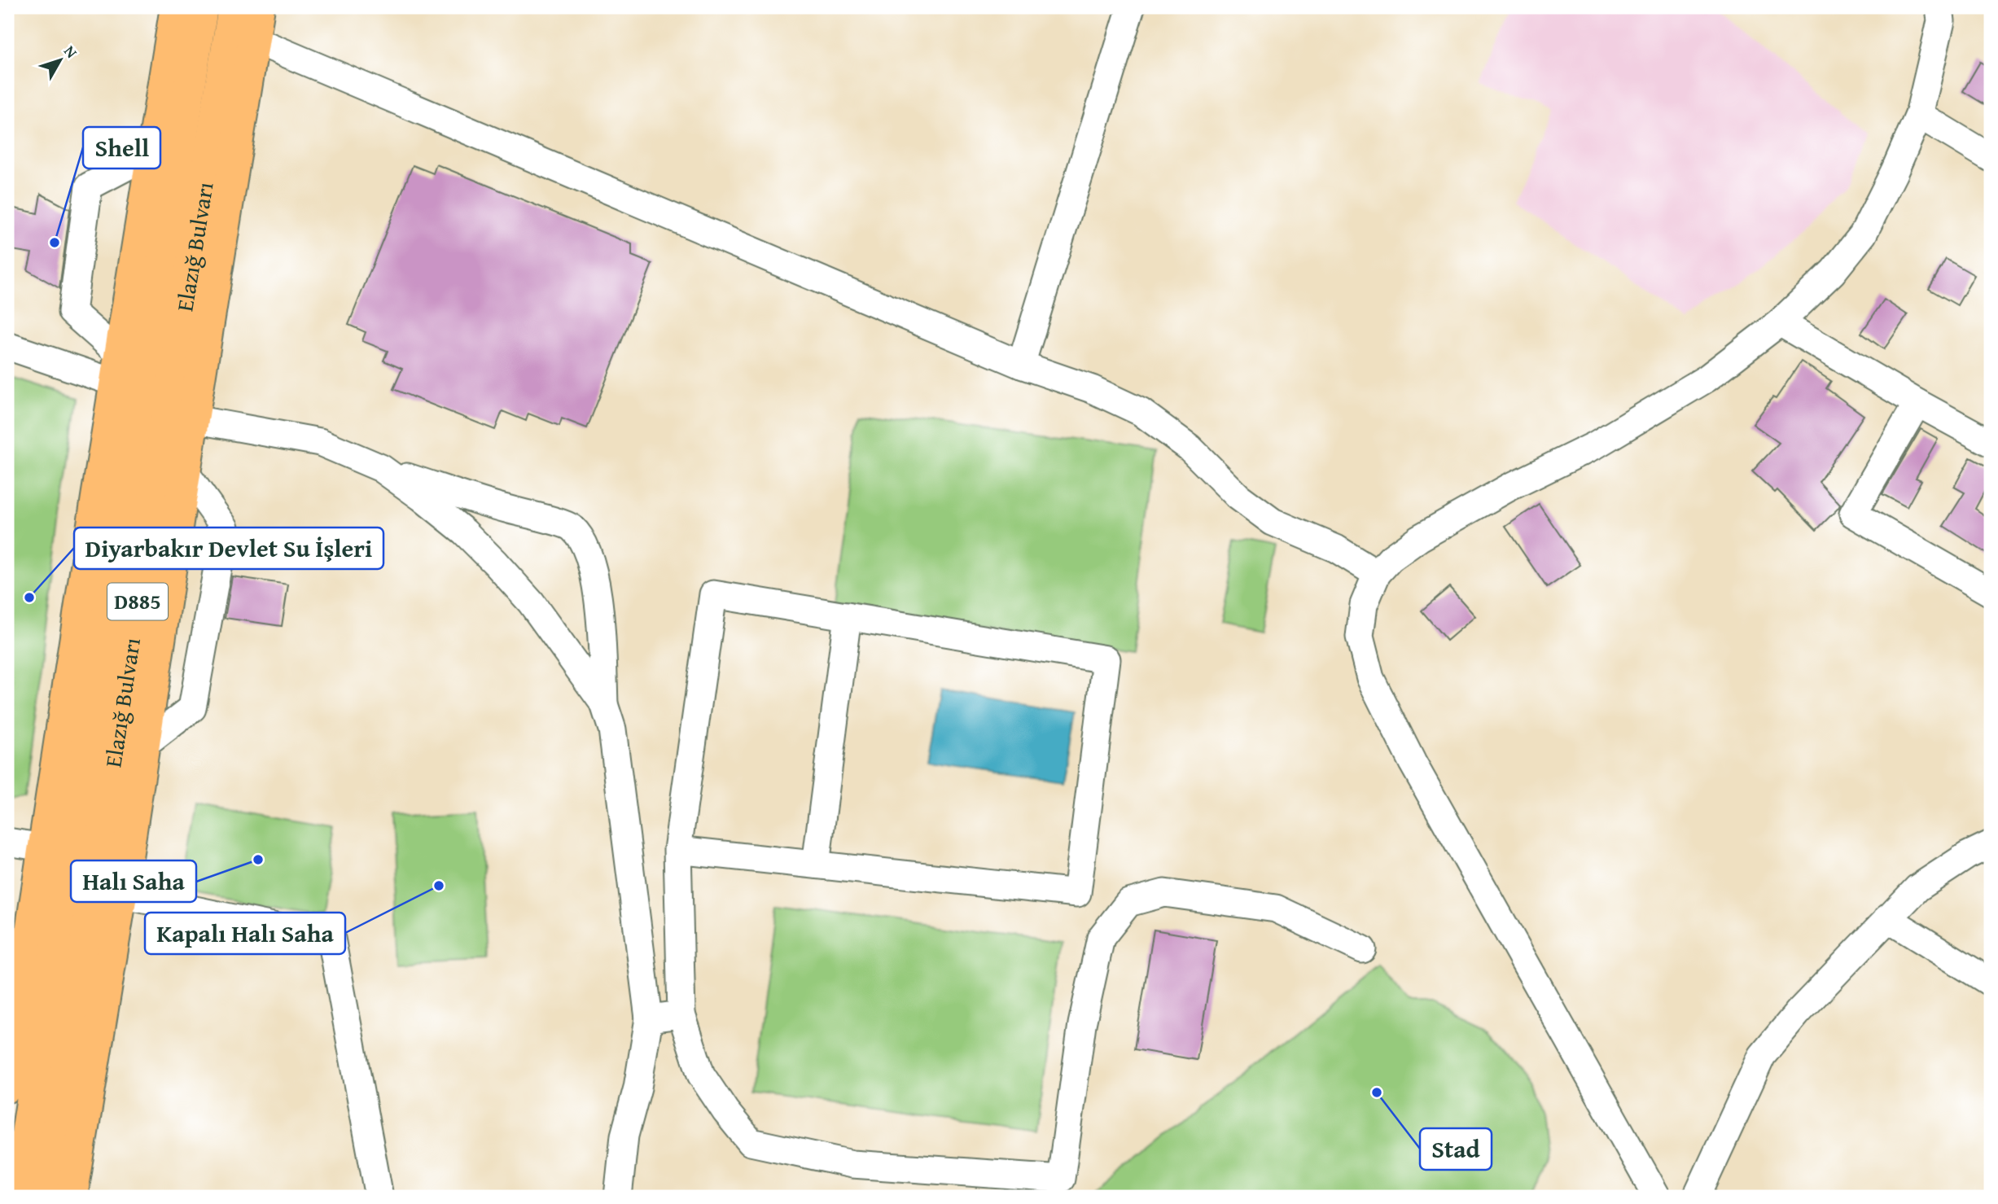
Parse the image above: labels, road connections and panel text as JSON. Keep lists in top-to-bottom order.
{
  "streets": {
    "highway": ["Elazığ Bulvarı", "D885"]
  },
  "places": [
    "Shell",
    "Diyarbakır Devlet Su İşleri",
    "Halı Saha",
    "Kapalı Halı Saha",
    "Stad"
  ],
  "north": "top right"
}
